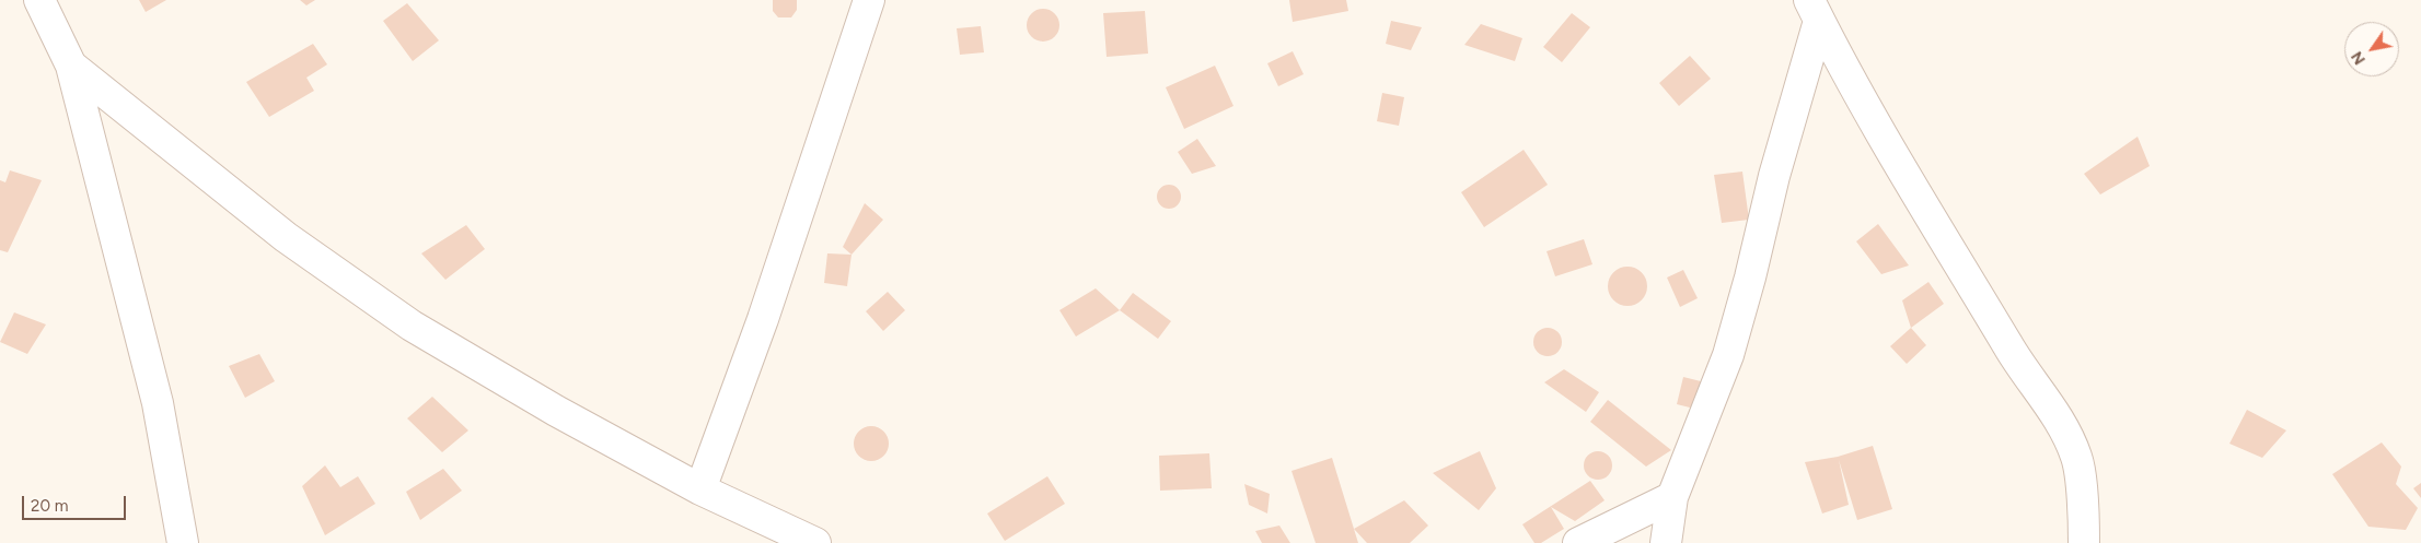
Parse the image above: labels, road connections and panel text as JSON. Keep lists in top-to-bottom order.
{
  "scale_bar": "20 m",
  "north": "bottom left"
}
